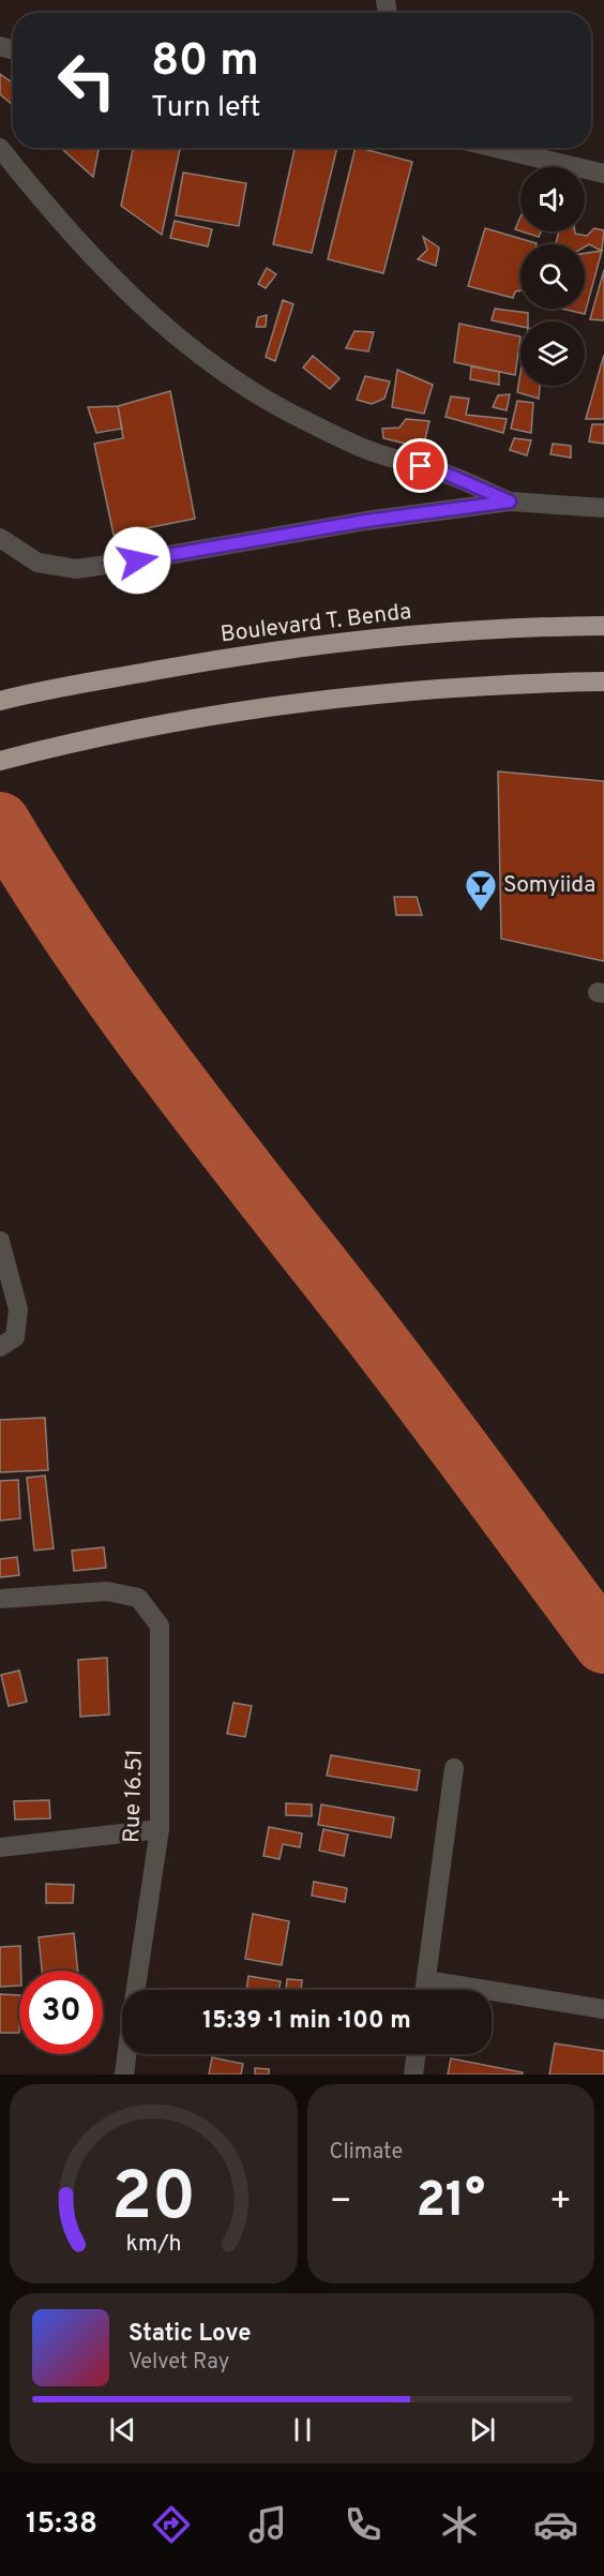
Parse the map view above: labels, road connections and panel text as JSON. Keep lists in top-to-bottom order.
{
  "streets": {
    "highway": ["Boulevard T. Benda"],
    "street": ["Rue 16.51"]
  },
  "places": {
    "bar": ["Somyiida"]
  },
  "page": {
    "turn": ["80 m", "Turn left"],
    "limit": "30",
    "trip": "15:39 · 1 min · 100 m",
    "tile": "Climate",
    "heat": ["−", "21°", "+"],
    "song": ["Static Love", "Velvet Ray"],
    "tabs": "15:38",
    "gauge": ["20", "km/h"]
  }
}
